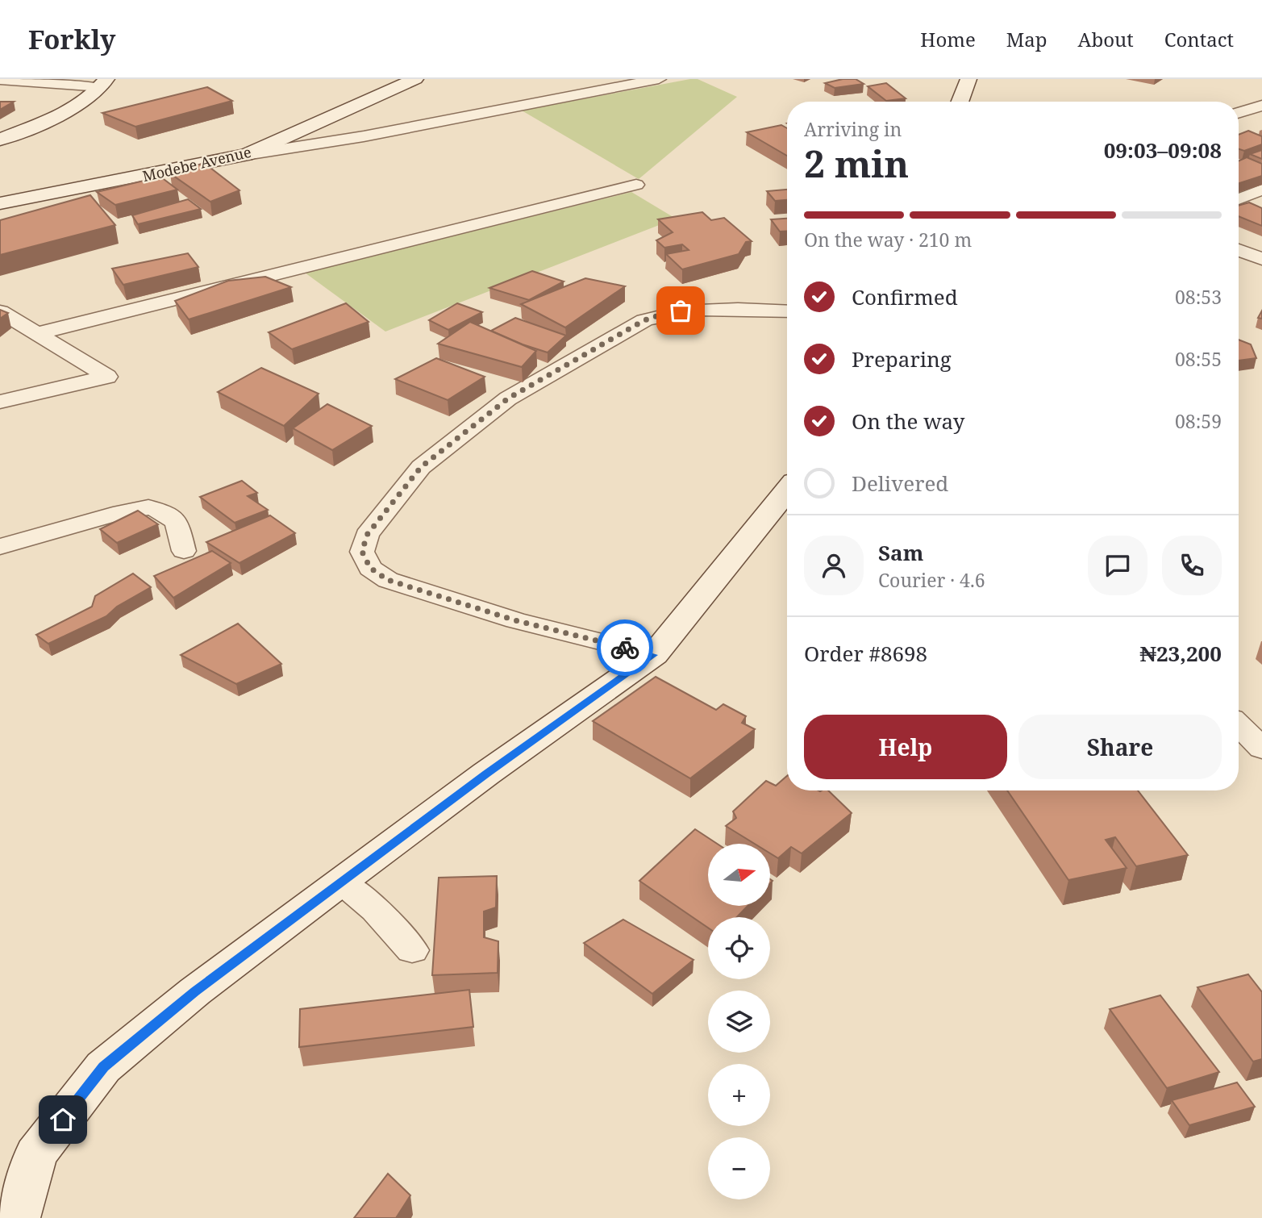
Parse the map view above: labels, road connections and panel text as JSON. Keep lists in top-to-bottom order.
{
  "streets": {
    "street": ["Modebe Avenue"]
  },
  "north": "right",
  "page": {
    "header": "Forkly",
    "nav": [
      "Home",
      "Map",
      "About",
      "Contact"
    ],
    "heading": ["2 min", "Arriving in", "09:03–09:08"],
    "panel": [
      "Sam",
      "Courier · 4.6",
      "Order #8698",
      "₦23,200"
    ],
    "bar": "On the way · 210 m",
    "list": [
      ["Confirmed", "08:53"],
      ["Preparing", "08:55"],
      ["On the way", "08:59"],
      "Delivered"
    ],
    "buttons": ["Help", "Share"],
    "map_buttons": ["+", "−"]
  }
}
